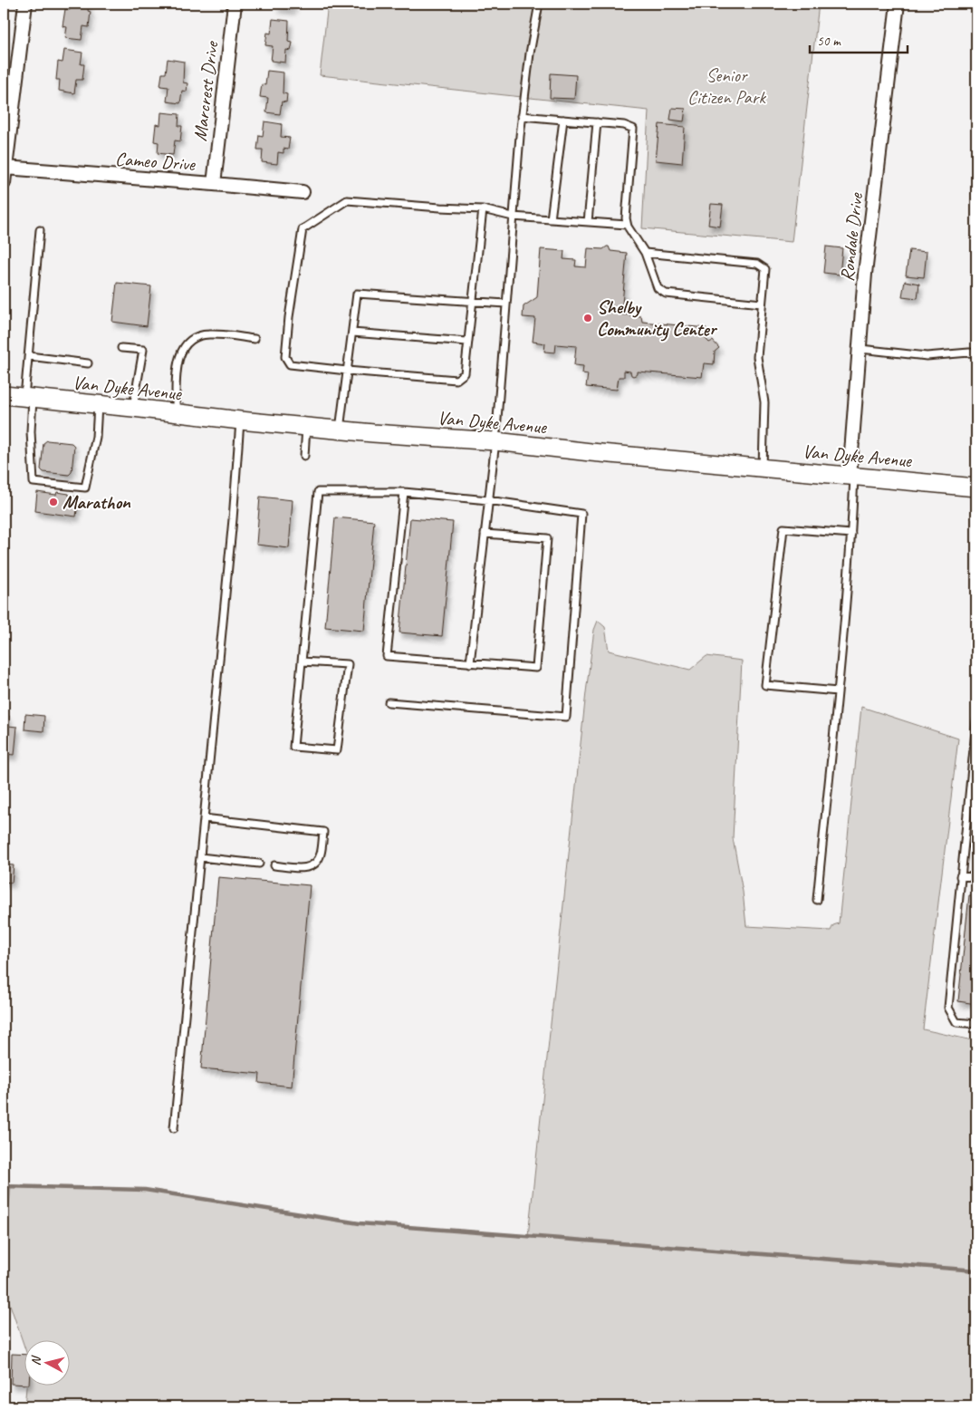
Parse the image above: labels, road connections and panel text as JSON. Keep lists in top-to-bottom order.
{
  "streets": {
    "main road": ["Van Dyke Avenue"],
    "street": ["Marcrest Drive", "Cameo Drive", "Rondale Drive"]
  },
  "crossings": [
    ["Marcrest Drive", "Cameo Drive"],
    ["Rondale Drive", "Van Dyke Avenue"]
  ],
  "parks": ["Senior Citizen Park"],
  "places": ["Shelby Community Center", "Marathon"],
  "scale_bar": "50 m",
  "north": "left"
}
